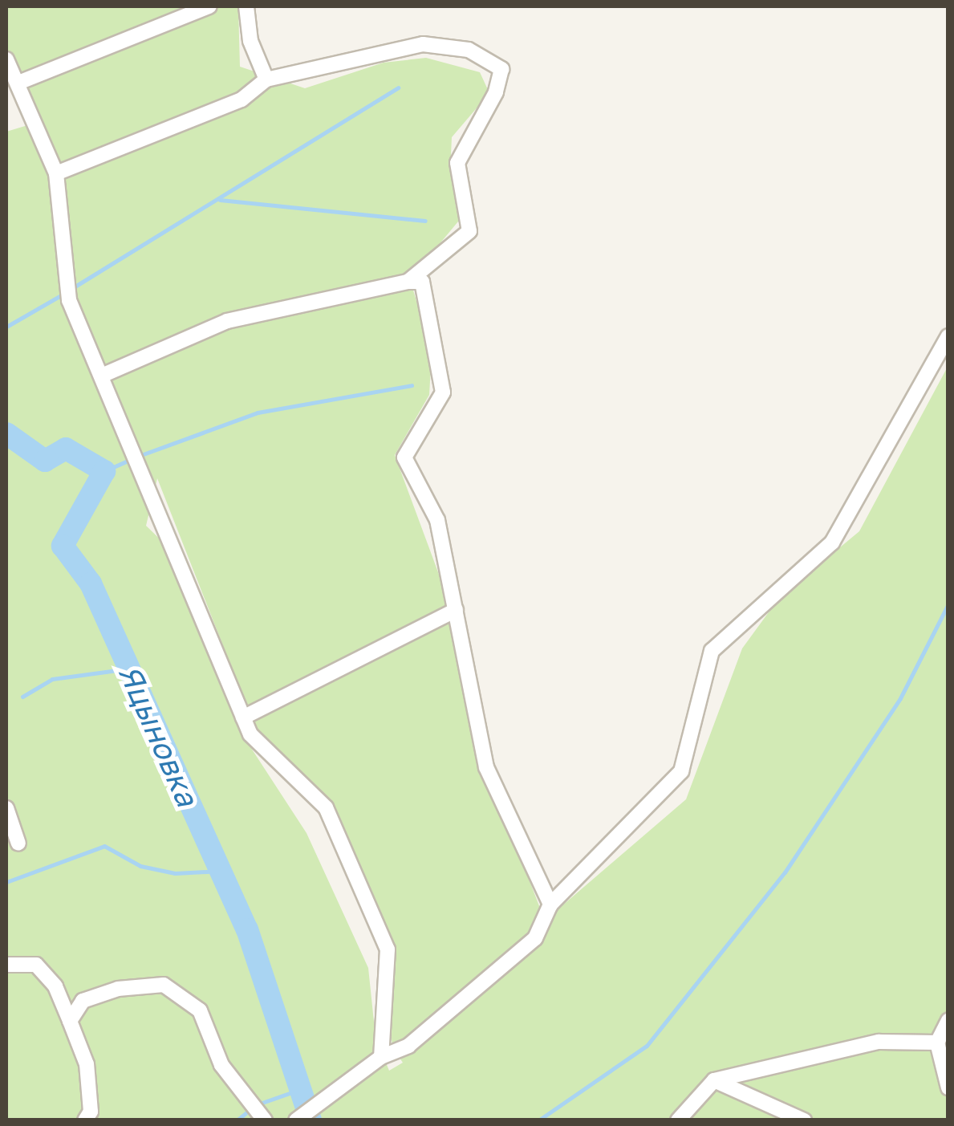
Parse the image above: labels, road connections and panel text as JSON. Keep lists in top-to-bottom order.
{
  "water": ["Яцыновка"]
}
